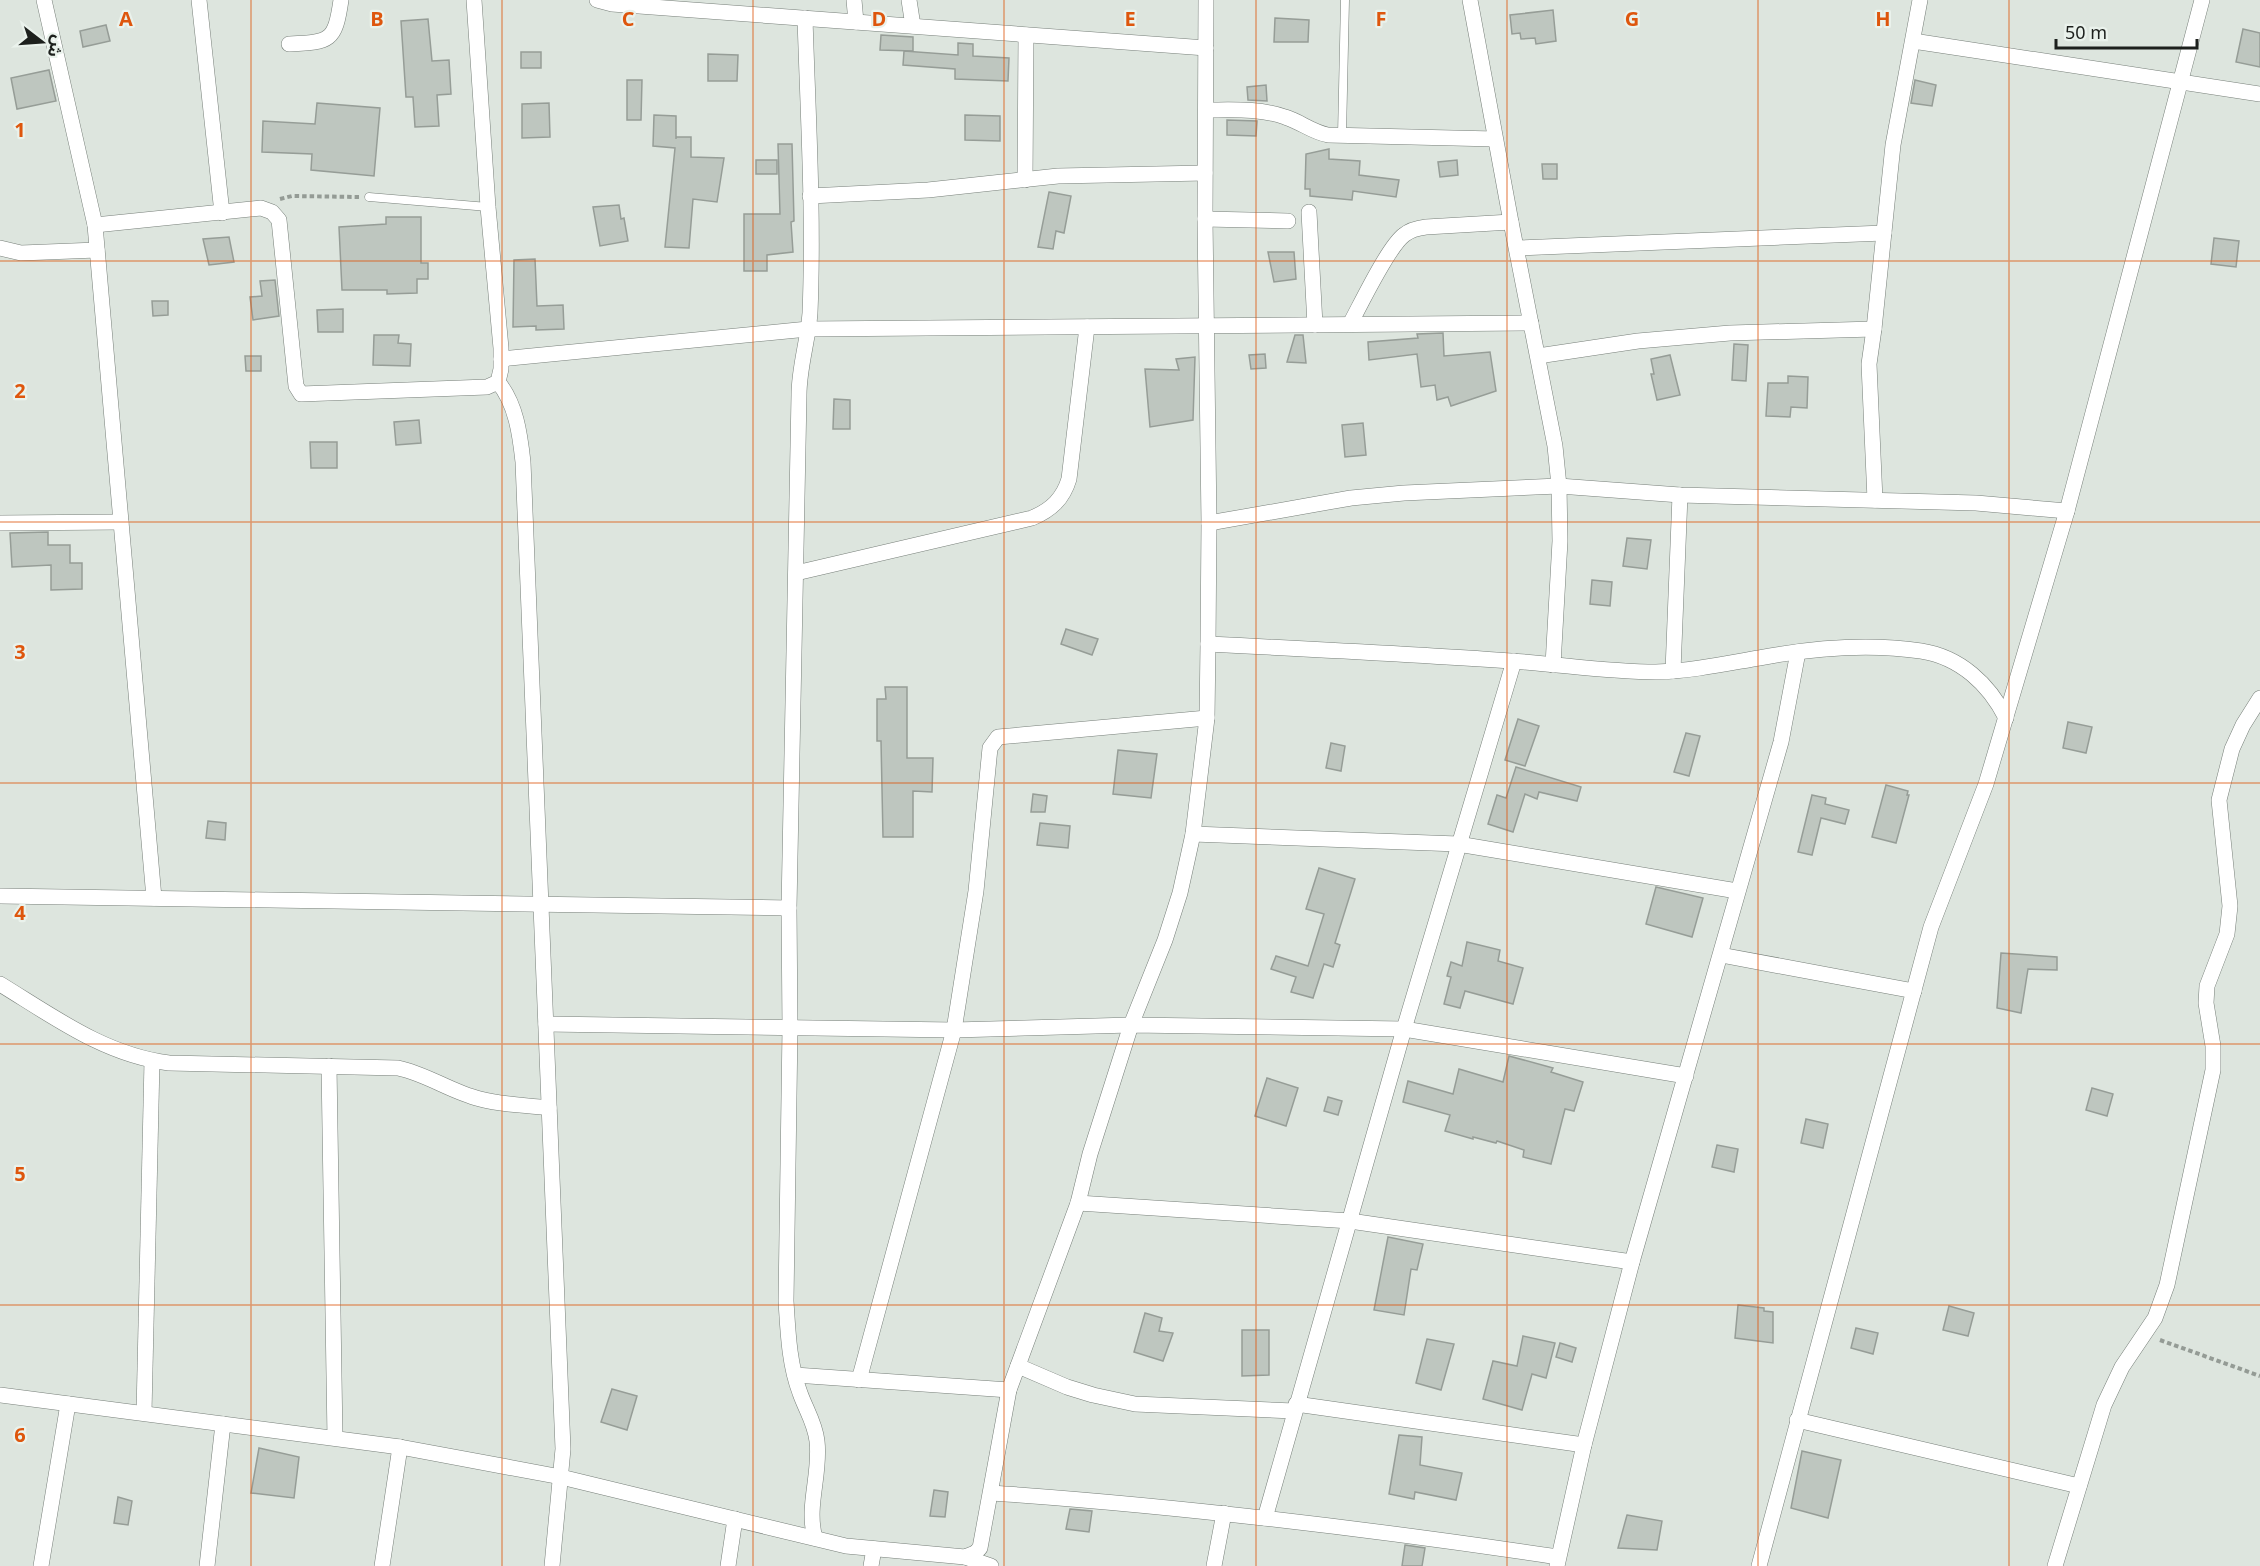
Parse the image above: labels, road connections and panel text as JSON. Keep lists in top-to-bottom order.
{
  "scale_bar": "50 m",
  "north": "right",
  "grid": {
    "columns": [
      "A",
      "B",
      "C",
      "D",
      "E",
      "F",
      "G",
      "H"
    ],
    "rows": [
      "1",
      "2",
      "3",
      "4",
      "5",
      "6"
    ]
  }
}
